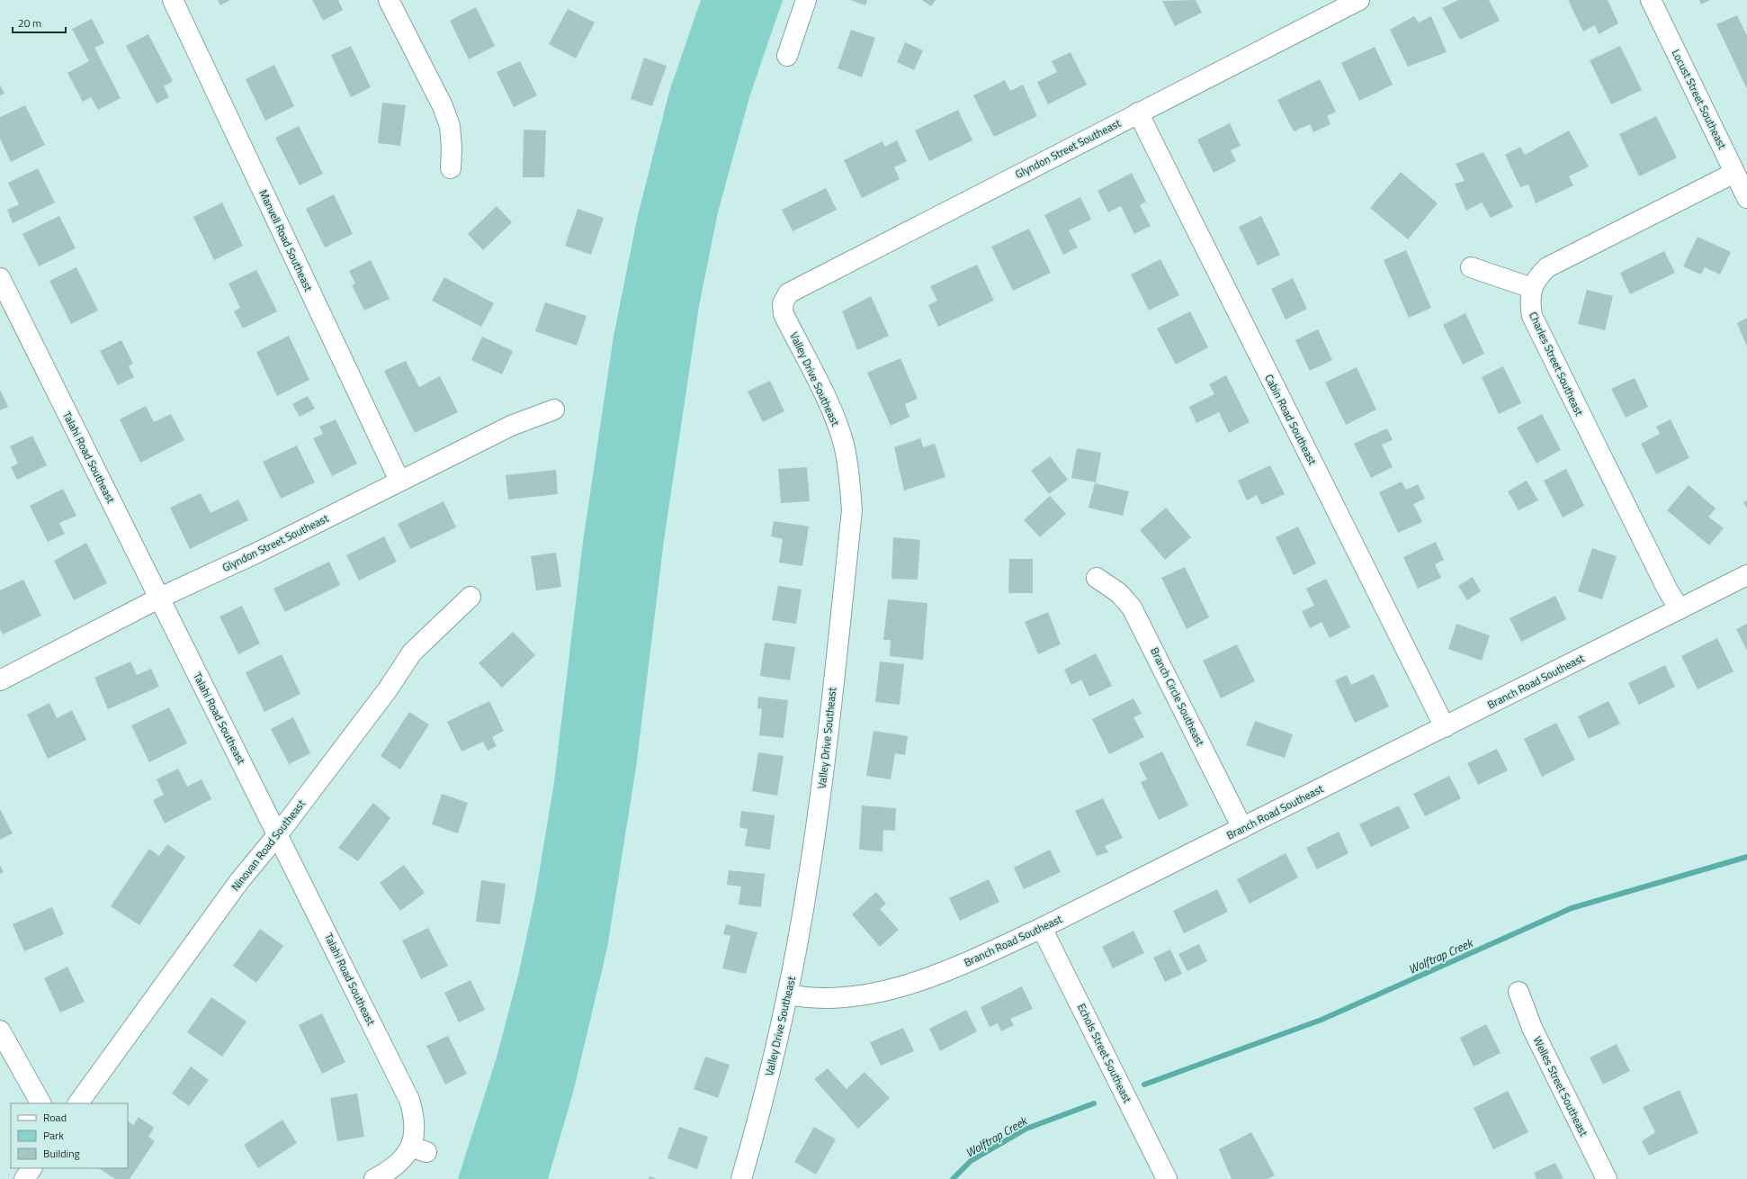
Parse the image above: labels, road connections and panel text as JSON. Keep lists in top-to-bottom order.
{
  "streets": {
    "street": [
      "Locust Street Southeast",
      "Glyndon Street Southeast",
      "Manvell Road Southeast",
      "Charles Street Southeast",
      "Valley Drive Southeast",
      "Cabin Road Southeast",
      "Talahi Road Southeast",
      "Branch Road Southeast",
      "Branch Circle Southeast",
      "Ninovan Road Southeast",
      "Echols Street Southeast",
      "Welles Street Southeast"
    ]
  },
  "crossings": [
    ["Locust Street Southeast", "Charles Street Southeast"],
    ["Glyndon Street Southeast", "Manvell Road Southeast"],
    ["Glyndon Street Southeast", "Valley Drive Southeast"],
    ["Glyndon Street Southeast", "Cabin Road Southeast"],
    ["Glyndon Street Southeast", "Talahi Road Southeast"],
    ["Charles Street Southeast", "Branch Road Southeast"],
    ["Valley Drive Southeast", "Branch Road Southeast"],
    ["Cabin Road Southeast", "Branch Road Southeast"],
    ["Talahi Road Southeast", "Ninovan Road Southeast"],
    ["Branch Road Southeast", "Branch Circle Southeast"],
    ["Branch Road Southeast", "Echols Street Southeast"]
  ],
  "water": ["Wolftrap Creek"],
  "legend": ["Road", "Park", "Building"],
  "scale_bar": "20 m"
}
